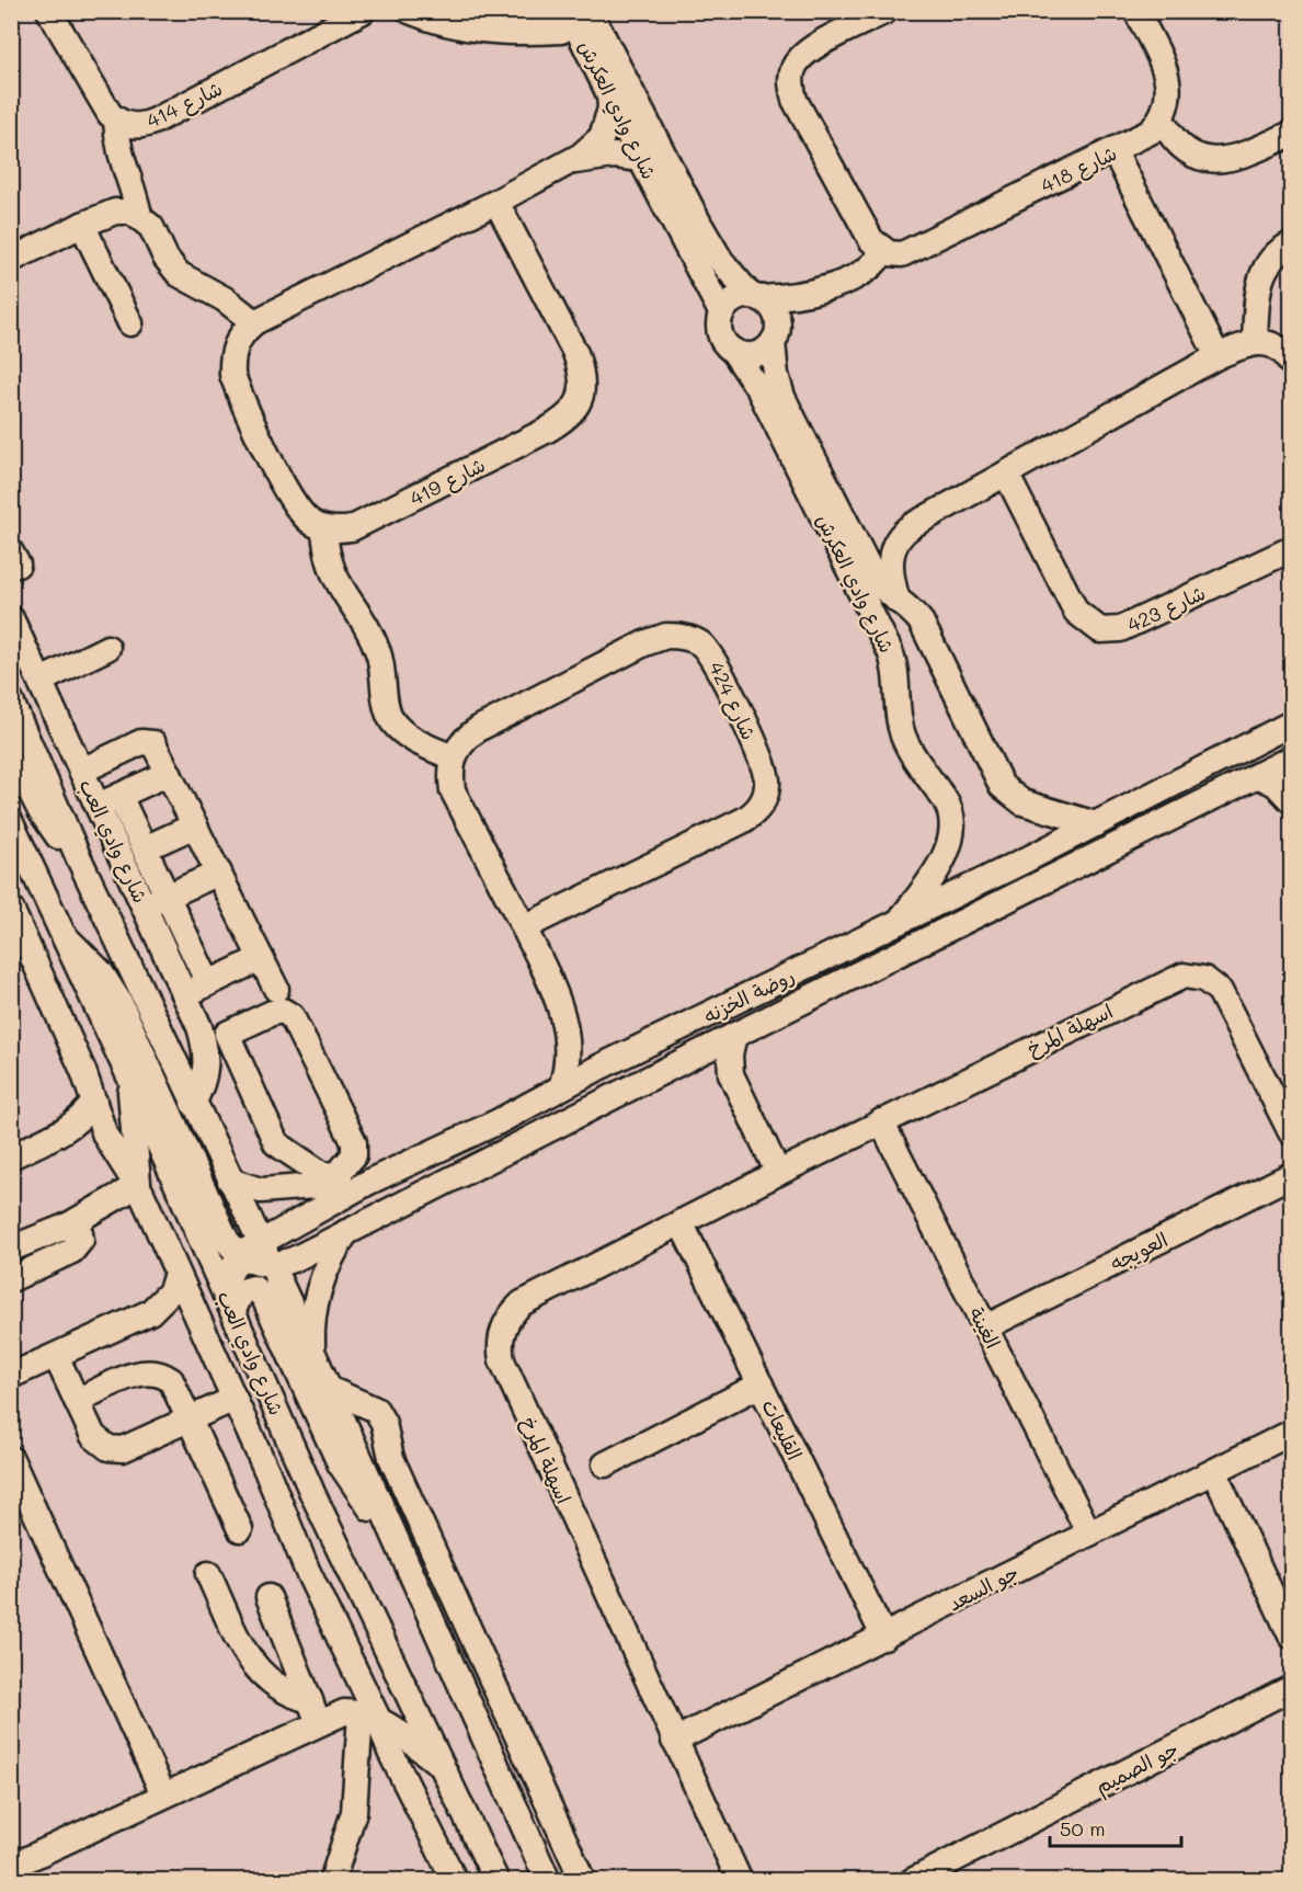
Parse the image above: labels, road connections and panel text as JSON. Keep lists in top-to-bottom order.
{
  "streets": {
    "street": [
      "شارع 414",
      "شارع وادي العكرش",
      "شارع 418",
      "شارع 419",
      "شارع 423",
      "شارع 424",
      "شارع وادي العب",
      "روضة الخزنه",
      "اسهلة المرخ",
      "العويجه",
      "الغينة",
      "القليعات",
      "جو السعد",
      "جو الصميم"
    ]
  },
  "crossings": [
    ["شارع وادي العكرش", "روضة الخزنه"],
    ["شارع وادي العب", "روضة الخزنه"],
    ["اسهلة المرخ", "الغينة"],
    ["اسهلة المرخ", "القليعات"],
    ["اسهلة المرخ", "جو السعد"],
    ["العويجه", "الغينة"],
    ["الغينة", "جو السعد"],
    ["القليعات", "جو السعد"]
  ],
  "scale_bar": "50 m"
}
